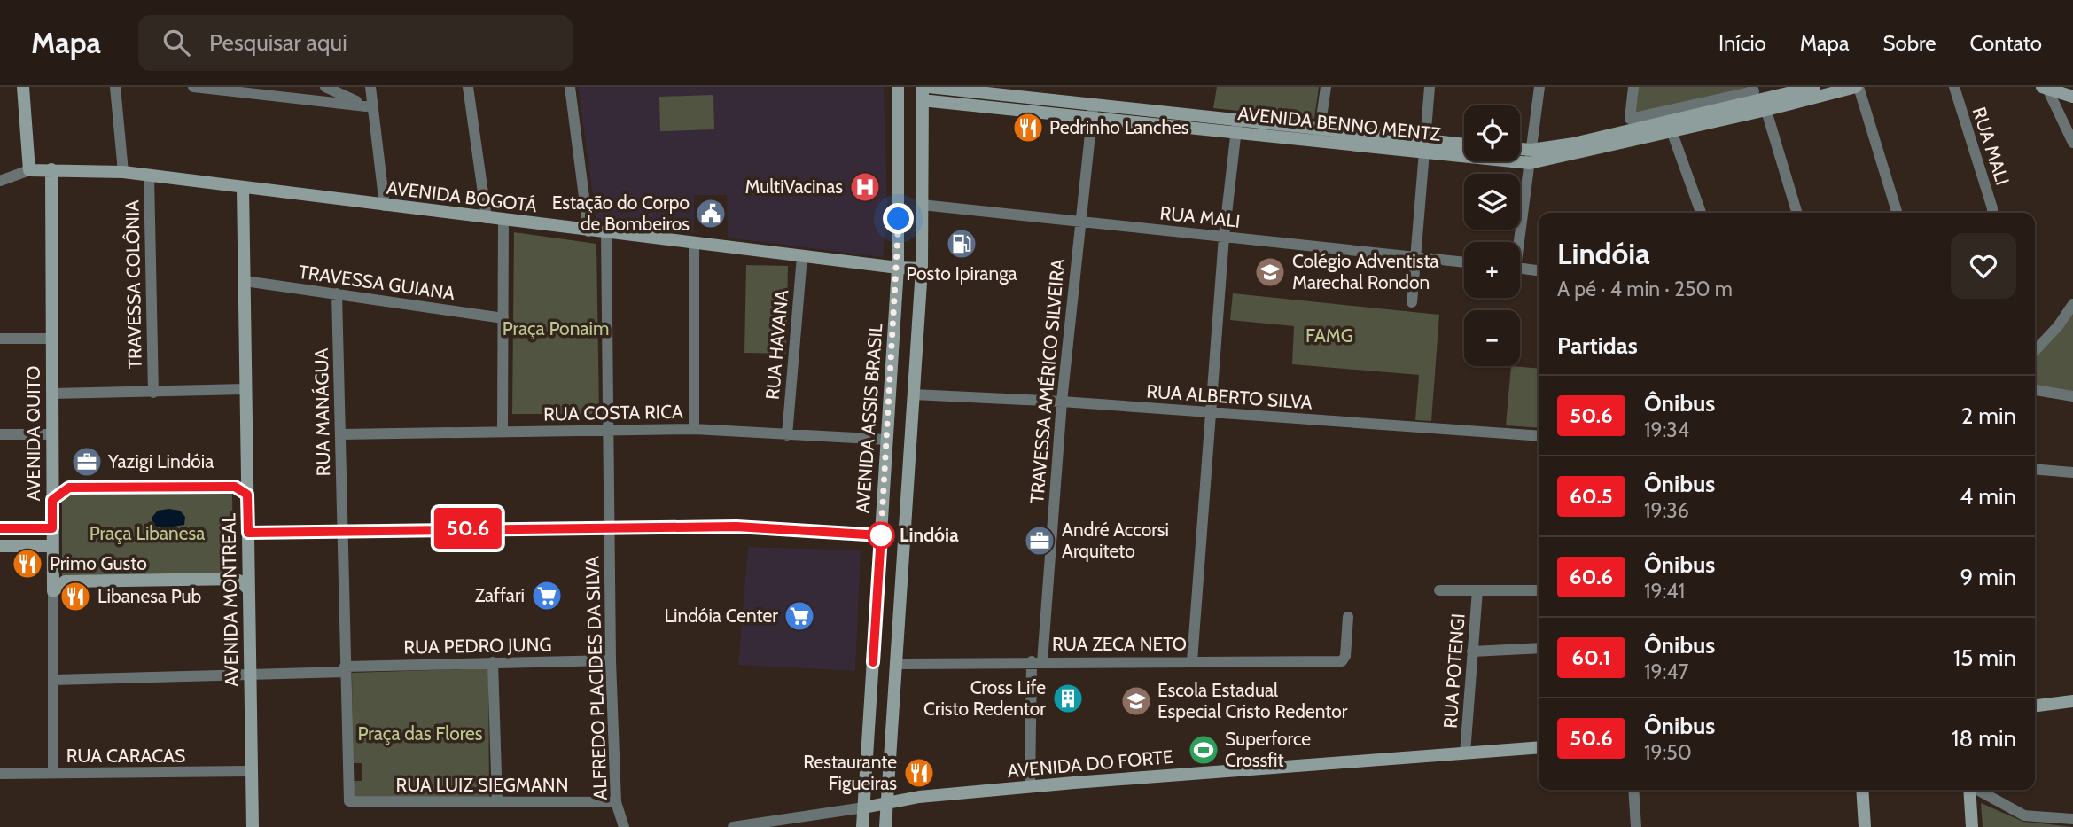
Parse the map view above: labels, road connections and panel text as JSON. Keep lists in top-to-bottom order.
{
  "streets": {
    "street": [
      "AVENIDA BENNO MENTZ",
      "RUA MALI",
      "AVENIDA BOGOTÁ",
      "TRAVESSA GUIANA",
      "TRAVESSA COLÔNIA",
      "RUA HAVANA",
      "TRAVESSA AMÉRICO SILVEIRA",
      "RUA ALBERTO SILVA",
      "RUA MANÁGUA",
      "RUA COSTA RICA",
      "AVENIDA ASSIS BRASIL",
      "AVENIDA QUITO",
      "AVENIDA MONTREAL",
      "RUA ZECA NETO",
      "RUA PEDRO JUNG",
      "RUA POTENGI",
      "ALFREDO PLACIDES DA SILVA",
      "RUA CARACAS",
      "AVENIDA DO FORTE",
      "RUA LUIZ SIEGMANN"
    ]
  },
  "crossings": [
    ["AVENIDA BENNO MENTZ", "TRAVESSA AMÉRICO SILVEIRA"],
    ["RUA MALI", "TRAVESSA AMÉRICO SILVEIRA"],
    ["AVENIDA BOGOTÁ", "TRAVESSA COLÔNIA"],
    ["AVENIDA BOGOTÁ", "RUA HAVANA"],
    ["AVENIDA BOGOTÁ", "AVENIDA ASSIS BRASIL"],
    ["AVENIDA BOGOTÁ", "AVENIDA QUITO"],
    ["AVENIDA BOGOTÁ", "AVENIDA MONTREAL"],
    ["AVENIDA BOGOTÁ", "ALFREDO PLACIDES DA SILVA"],
    ["TRAVESSA GUIANA", "RUA MANÁGUA"],
    ["TRAVESSA GUIANA", "AVENIDA MONTREAL"],
    ["RUA HAVANA", "RUA COSTA RICA"],
    ["TRAVESSA AMÉRICO SILVEIRA", "RUA ALBERTO SILVA"],
    ["TRAVESSA AMÉRICO SILVEIRA", "RUA ZECA NETO"],
    ["TRAVESSA AMÉRICO SILVEIRA", "AVENIDA DO FORTE"],
    ["RUA MANÁGUA", "RUA COSTA RICA"],
    ["RUA MANÁGUA", "RUA PEDRO JUNG"],
    ["RUA MANÁGUA", "RUA LUIZ SIEGMANN"],
    ["RUA COSTA RICA", "AVENIDA ASSIS BRASIL"],
    ["RUA COSTA RICA", "ALFREDO PLACIDES DA SILVA"],
    ["AVENIDA ASSIS BRASIL", "AVENIDA DO FORTE"],
    ["AVENIDA QUITO", "RUA PEDRO JUNG"],
    ["AVENIDA QUITO", "RUA CARACAS"],
    ["AVENIDA MONTREAL", "RUA PEDRO JUNG"],
    ["AVENIDA MONTREAL", "RUA CARACAS"],
    ["RUA PEDRO JUNG", "ALFREDO PLACIDES DA SILVA"],
    ["RUA POTENGI", "AVENIDA DO FORTE"],
    ["ALFREDO PLACIDES DA SILVA", "RUA LUIZ SIEGMANN"]
  ],
  "parks": [
    "Praça Ponaim",
    "FAMG",
    "Praça Libanesa",
    "Praça das Flores"
  ],
  "places": {
    "restaurant": [
      "Pedrinho Lanches",
      "Primo Gusto",
      "Libanesa Pub",
      "Restaurante Figueiras"
    ],
    "hospital": ["MultiVacinas"],
    "public building": ["Estação do Corpo de Bombeiros"],
    "fuel station": ["Posto Ipiranga"],
    "school or university": ["Colégio Adventista Marechal Rondon", "Escola Estadual Especial Cristo Redentor"],
    "office": ["Yazigi Lindóia", "André Accorsi Arquiteto"],
    "other": ["Lindóia"],
    "supermarket": ["Zaffari", "Lindóia Center"],
    "building": ["Cross Life Cristo Redentor"],
    "sports": ["Superforce Crossfit"]
  },
  "lines": ["bus line 50.6"],
  "page": {
    "header": "Mapa",
    "search": "Pesquisar aqui",
    "nav": [
      "Início",
      "Mapa",
      "Sobre",
      "Contato"
    ],
    "on_map": "50.6",
    "map_buttons": ["+", "−"],
    "heading": [
      ["Lindóia", "A pé · 4 min · 250 m"],
      "Partidas"
    ],
    "list": [
      {
        "mark": "50.6",
        "name": "Ônibus",
        "note": "19:34",
        "value": "2 min"
      },
      {
        "mark": "60.5",
        "name": "Ônibus",
        "note": "19:36",
        "value": "4 min"
      },
      {
        "mark": "60.6",
        "name": "Ônibus",
        "note": "19:41",
        "value": "9 min"
      },
      {
        "mark": "60.1",
        "name": "Ônibus",
        "note": "19:47",
        "value": "15 min"
      },
      {
        "mark": "50.6",
        "name": "Ônibus",
        "note": "19:50",
        "value": "18 min"
      }
    ]
  }
}
